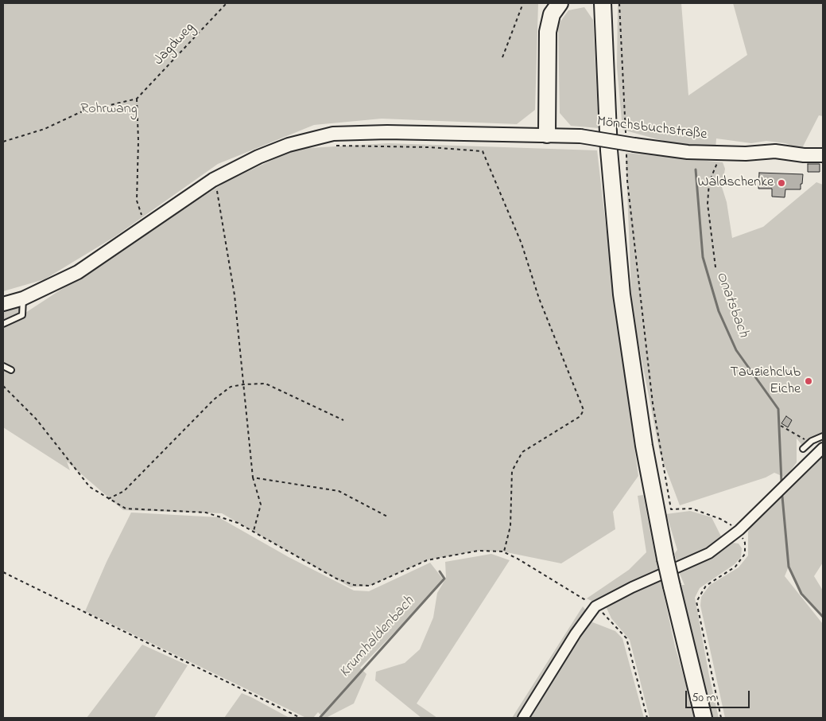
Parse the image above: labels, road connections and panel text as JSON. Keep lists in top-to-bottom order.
{
  "streets": {
    "street": ["Mönchsbuchstraße"],
    "path": ["Jagdweg"]
  },
  "water": ["Onatsbach", "Krumhaldenbach"],
  "parks": ["Rohrwang"],
  "places": ["Waldschenke", "Tauziehclub Eiche"],
  "scale_bar": "50 m"
}
